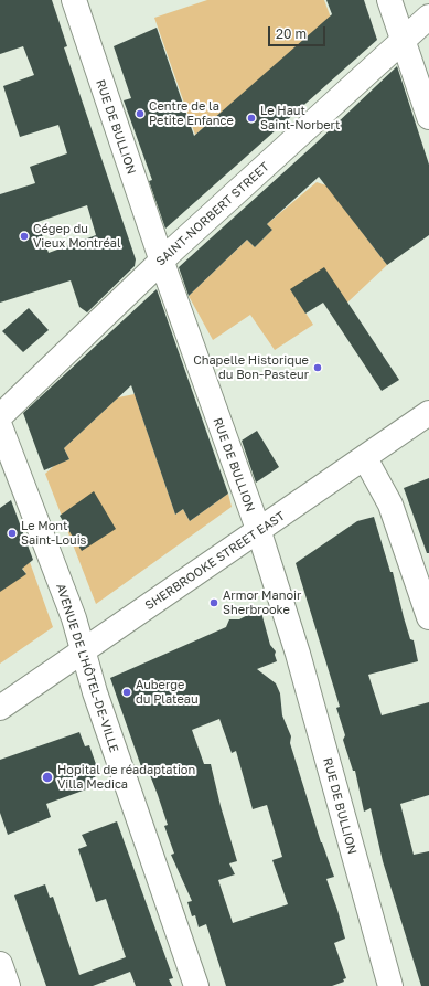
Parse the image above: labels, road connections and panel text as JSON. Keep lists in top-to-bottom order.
{
  "streets": {
    "street": [
      "RUE DE BULLION",
      "SAINT-NORBERT STREET",
      "SHERBROOKE STREET EAST",
      "AVENUE DE L'HÔTEL-DE-VILLE"
    ]
  },
  "crossings": [
    ["RUE DE BULLION", "SAINT-NORBERT STREET"],
    ["RUE DE BULLION", "SHERBROOKE STREET EAST"],
    ["SHERBROOKE STREET EAST", "AVENUE DE L'HÔTEL-DE-VILLE"]
  ],
  "places": [
    "Centre de la Petite Enfance",
    "Le Haut Saint-Norbert",
    "Cégep du Vieux Montréal",
    "Chapelle Historique du Bon-Pasteur",
    "Le Mont Saint-Louis",
    "Armor Manoir Sherbrooke",
    "Auberge du Plateau",
    "Hopital de réadaptation Villa Medica"
  ],
  "scale_bar": "20 m"
}
